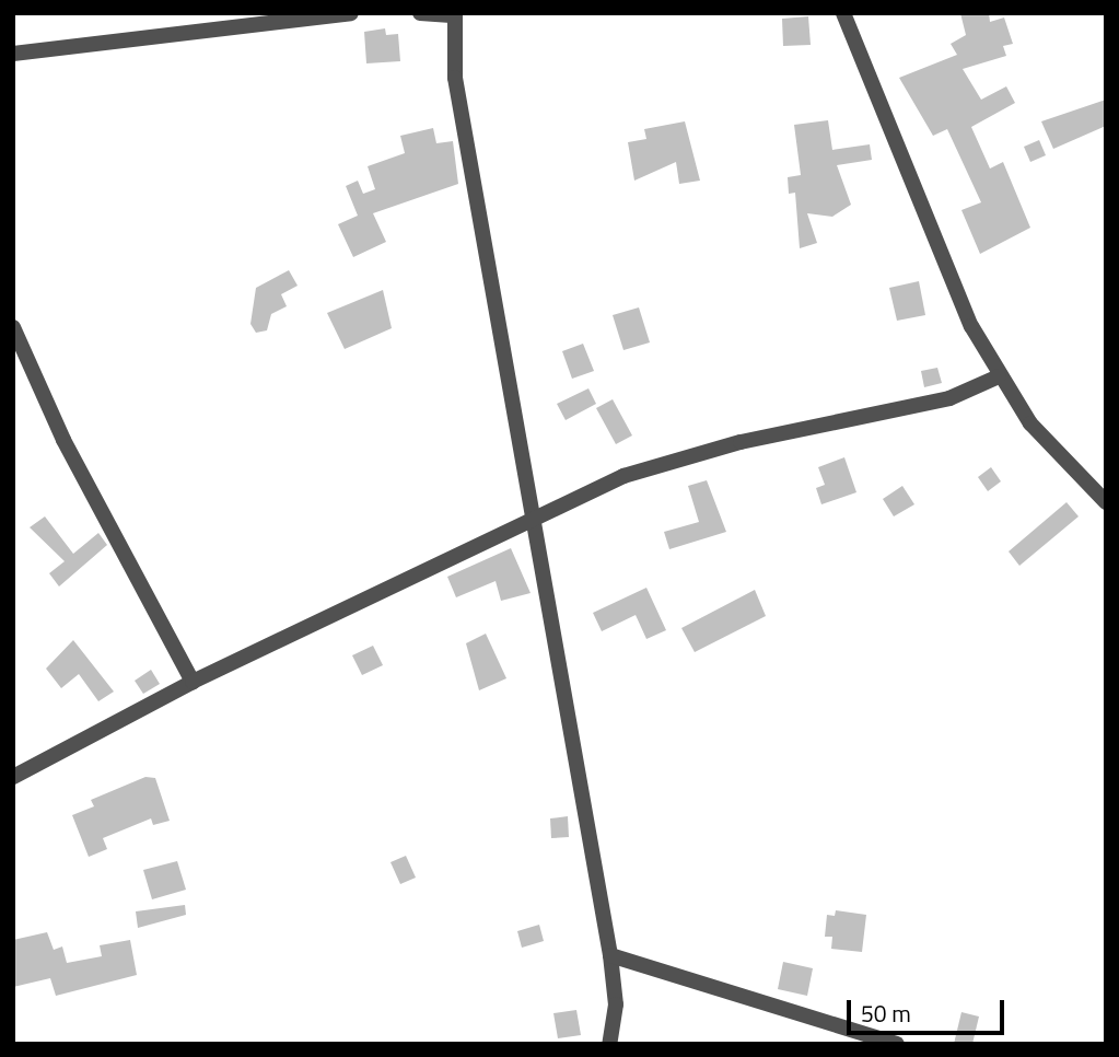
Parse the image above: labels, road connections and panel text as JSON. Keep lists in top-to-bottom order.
{
  "scale_bar": "50 m"
}
